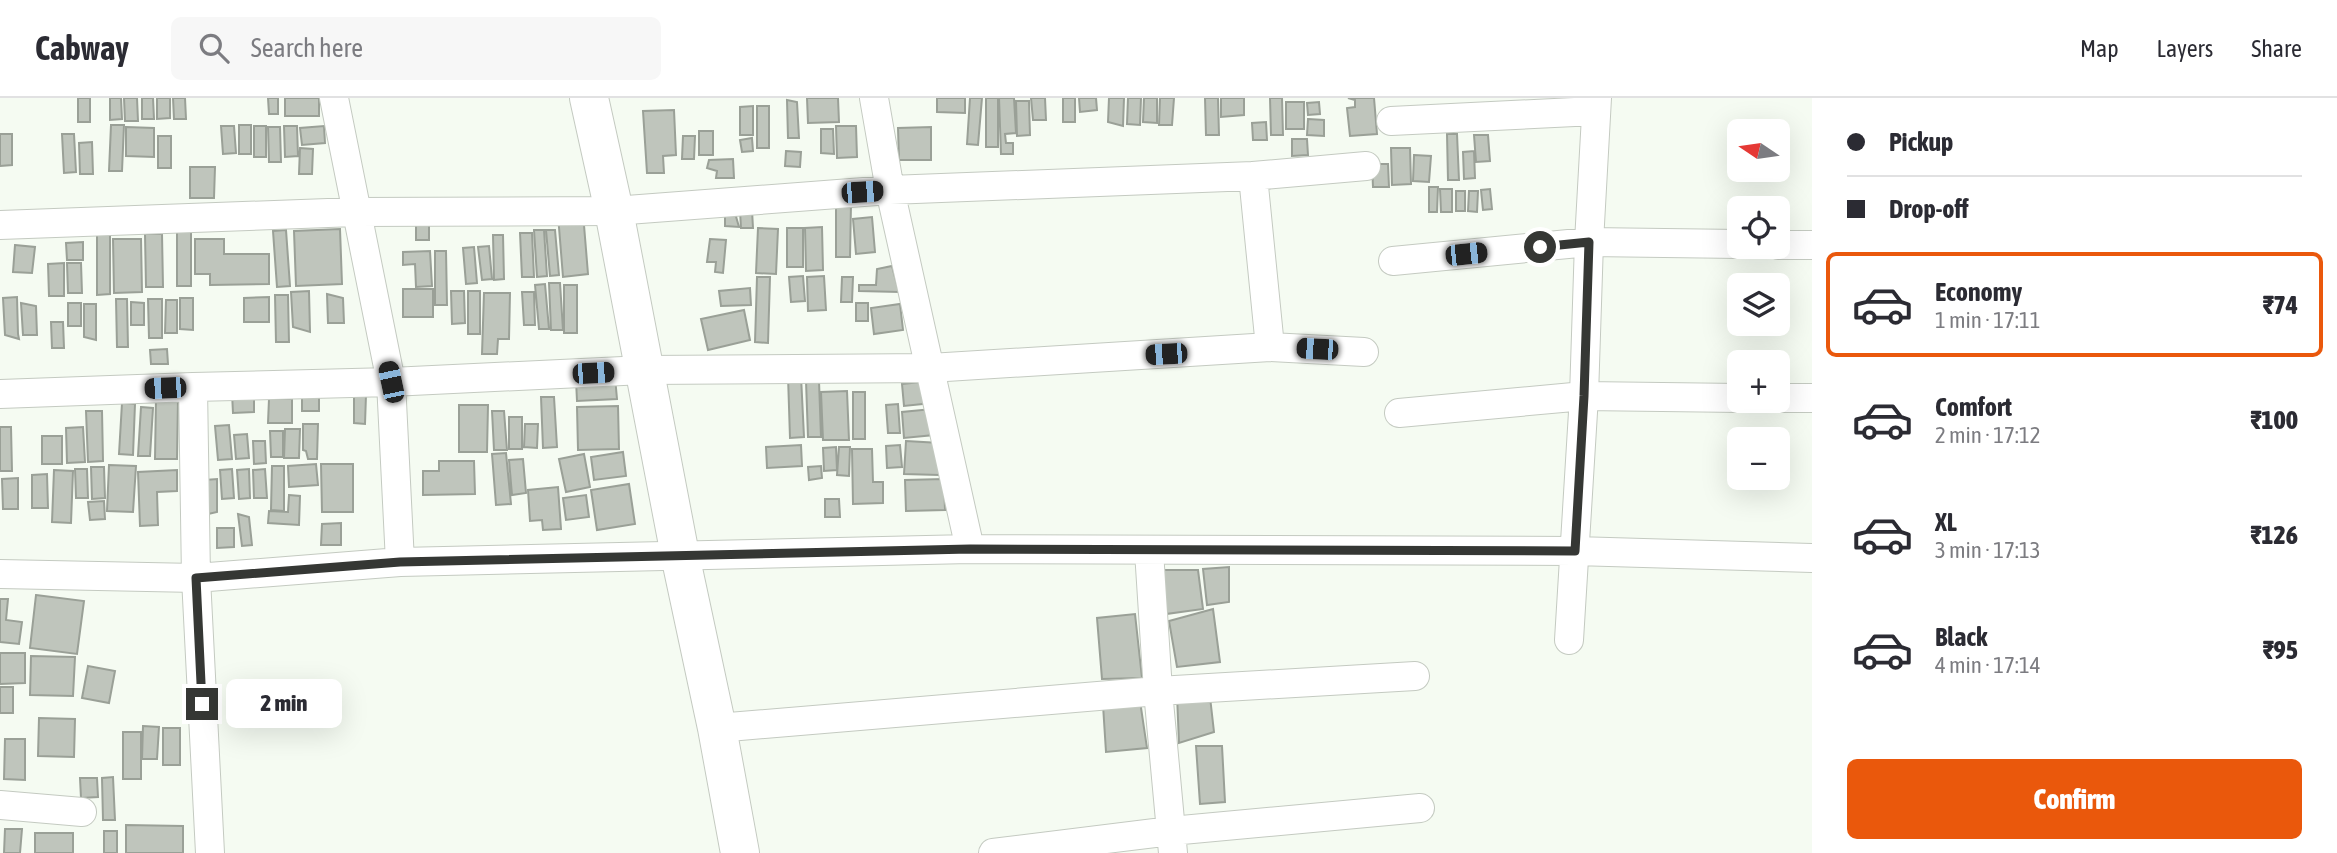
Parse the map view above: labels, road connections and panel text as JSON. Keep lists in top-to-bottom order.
{
  "north": "left",
  "page": {
    "header": "Cabway",
    "search": "Search here",
    "nav": ["Map", "Layers", "Share"],
    "banner": ["Pickup", "Drop-off"],
    "map_buttons": ["+", "−"],
    "list": [
      {
        "name": "Economy",
        "note": "1 min · 17:11",
        "value": "₹74"
      },
      {
        "name": "Comfort",
        "note": "2 min · 17:12",
        "value": "₹100"
      },
      {
        "name": "XL",
        "note": "3 min · 17:13",
        "value": "₹126"
      },
      {
        "name": "Black",
        "note": "4 min · 17:14",
        "value": "₹95"
      }
    ],
    "bubble": "2 min",
    "buttons": "Confirm"
  }
}
